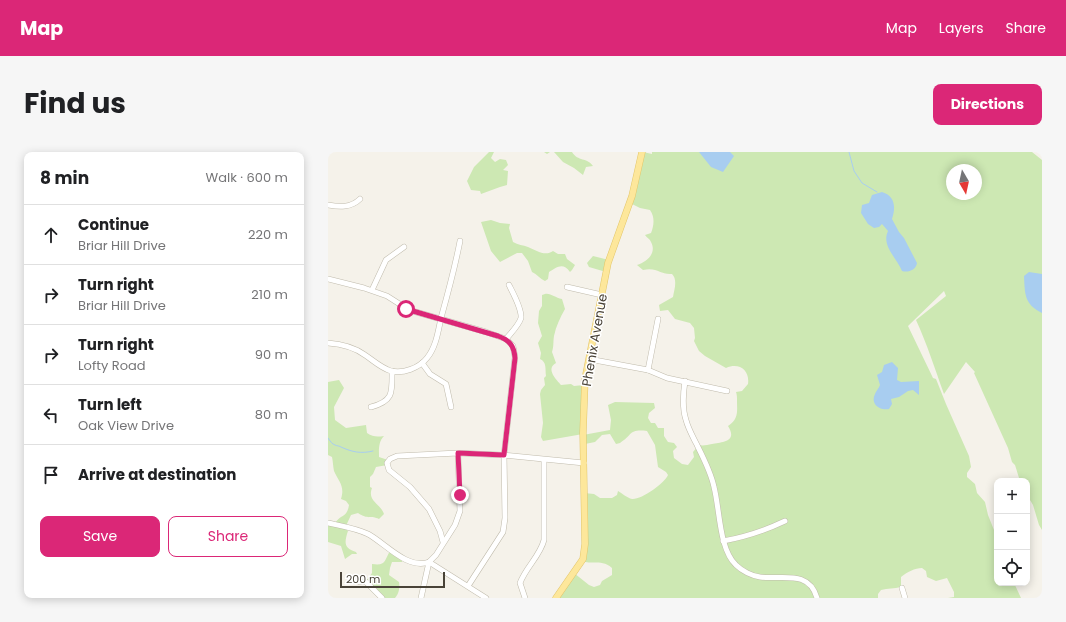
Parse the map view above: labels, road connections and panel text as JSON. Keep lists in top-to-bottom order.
{
  "streets": {
    "main road": ["Phenix Avenue"]
  },
  "scale_bar": "200 m",
  "north": "bottom",
  "page": {
    "header": "Map",
    "nav": ["Map", "Layers", "Share"],
    "title": "Find us",
    "buttons": [
      "Directions",
      ["Save", "Share"]
    ],
    "heading": ["8 min", "Walk · 600 m"],
    "list": [
      ["Continue", "Briar Hill Drive", "220 m"],
      ["Turn right", "Briar Hill Drive", "210 m"],
      ["Turn right", "Lofty Road", "90 m"],
      ["Turn left", "Oak View Drive", "80 m"],
      "Arrive at destination"
    ],
    "map_buttons": ["+", "−"],
    "scale": "200 m"
  }
}
